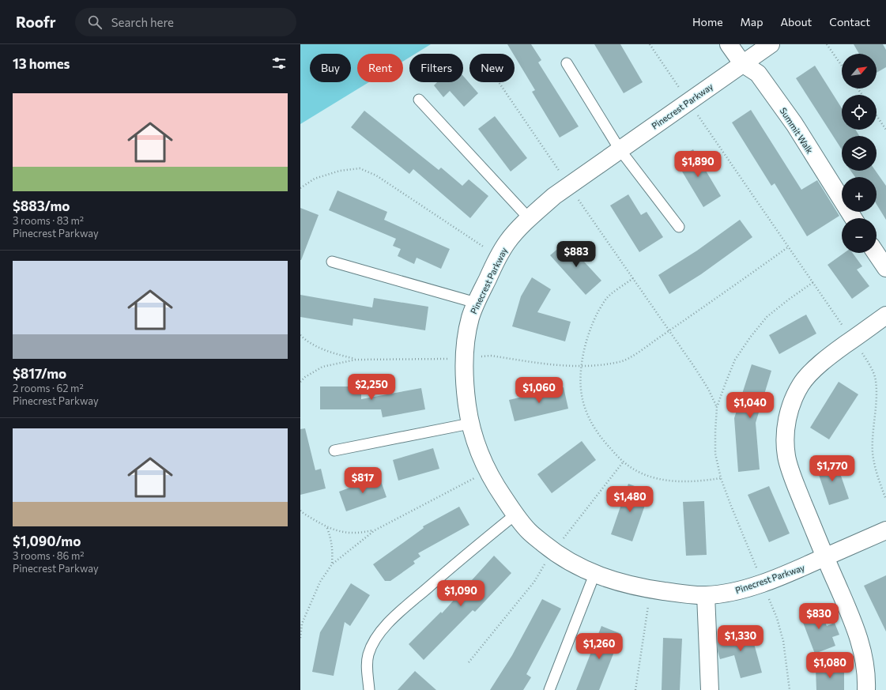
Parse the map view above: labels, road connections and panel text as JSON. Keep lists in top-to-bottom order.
{
  "streets": {
    "street": ["Pinecrest Parkway", "Summit Walk"]
  },
  "crossings": [
    ["Pinecrest Parkway", "Summit Walk"]
  ],
  "north": "top right",
  "page": {
    "header": "Roofr",
    "search": "Search here",
    "nav": [
      "Home",
      "Map",
      "About",
      "Contact"
    ],
    "heading": "13 homes",
    "map_buttons": ["+", "−"],
    "chip": [
      "Buy",
      "Rent",
      "Filters",
      "New"
    ],
    "list": [
      {
        "name": "$883/mo",
        "note": "3 rooms · 83 m² · Pinecrest Parkway"
      },
      {
        "name": "$817/mo",
        "note": "2 rooms · 62 m² · Pinecrest Parkway"
      },
      {
        "name": "$1,090/mo",
        "note": "3 rooms · 86 m² · Pinecrest Parkway"
      }
    ],
    "price": [
      "$1,890",
      "$883",
      "$2,250",
      "$1,060",
      "$1,040",
      "$1,770",
      "$817",
      "$1,480",
      "$1,090",
      "$830",
      "$1,330",
      "$1,260",
      "$1,080"
    ]
  }
}
